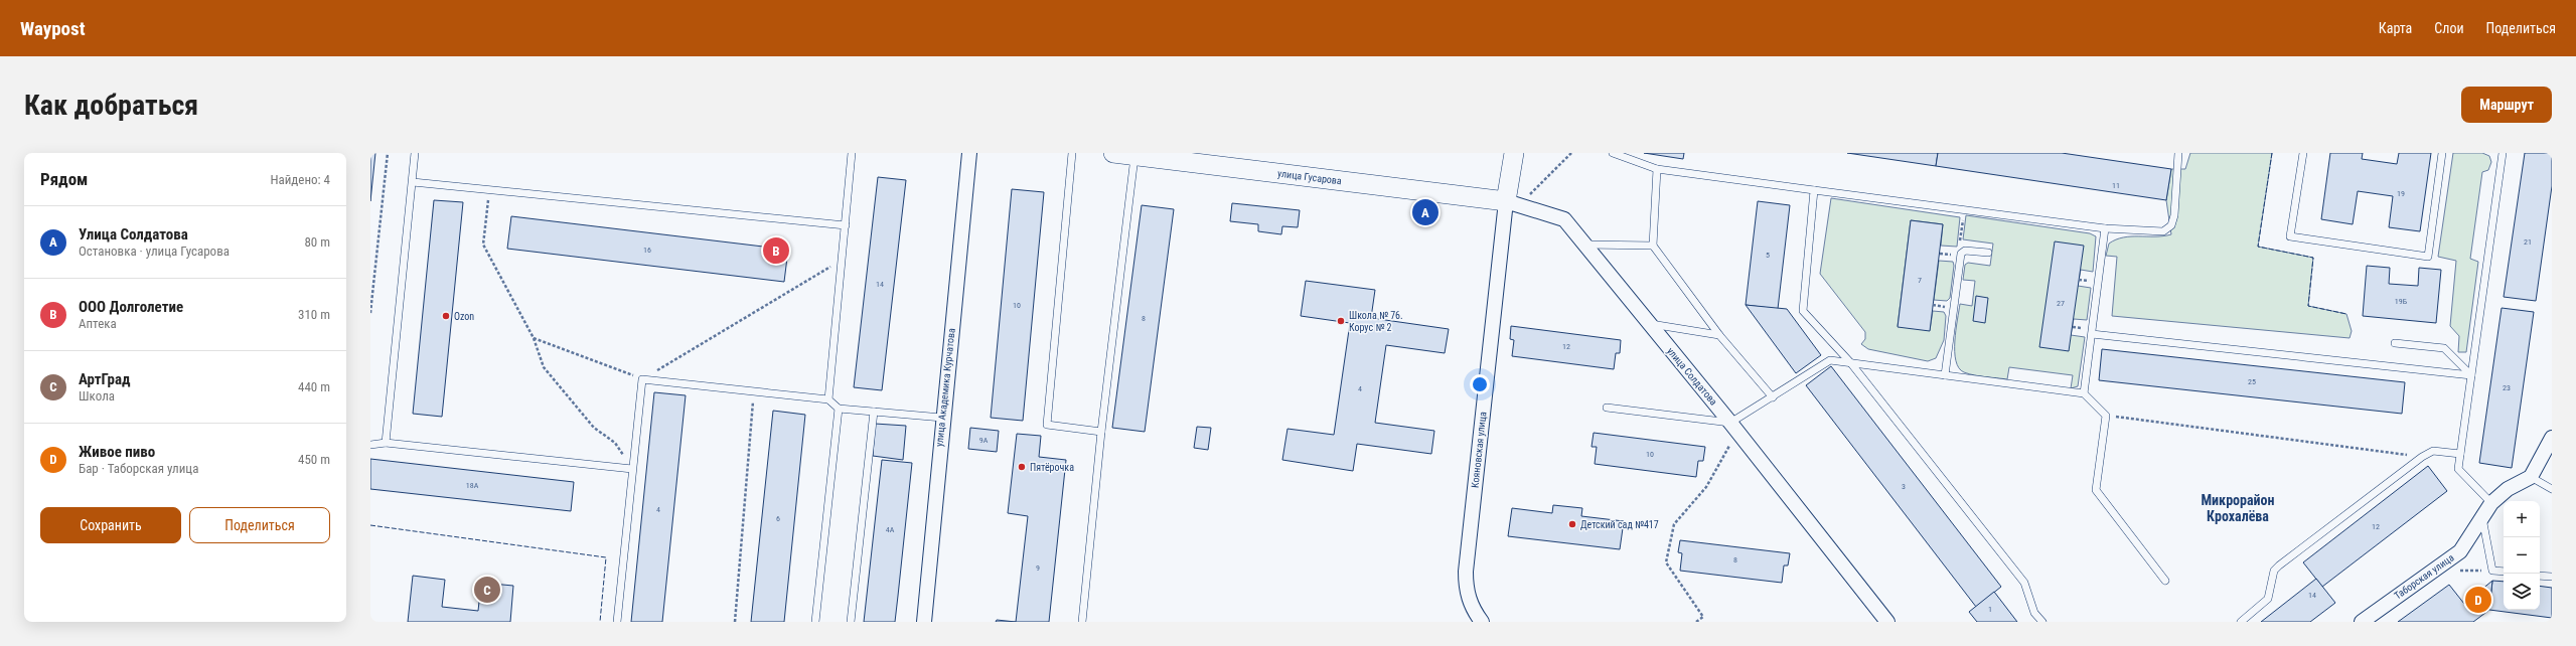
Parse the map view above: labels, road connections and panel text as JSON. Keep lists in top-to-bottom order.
{
  "streets": {
    "street": [
      "улица Гусарова",
      "улица Солдатова",
      "улица Академика Курчатова",
      "Кояновская улица",
      "Таборская улица"
    ]
  },
  "crossings": [
    ["улица Гусарова", "улица Солдатова"],
    ["улица Гусарова", "Кояновская улица"],
    ["улица Солдатова", "Кояновская улица"]
  ],
  "districts": ["Микрорайон Крохалёва"],
  "places": [
    "Ozon",
    "Школа № 76. Корус № 2",
    "Пятёрочка",
    "Детский сад №417"
  ],
  "house_numbers": [
    "11",
    "19",
    "21",
    "16",
    "5",
    "7",
    "14",
    "19Б",
    "27",
    "10",
    "8",
    "12",
    "25",
    "23",
    "4",
    "9А",
    "10",
    "18А",
    "3",
    "4",
    "6",
    "12",
    "4А",
    "8",
    "9",
    "14",
    "1"
  ],
  "page": {
    "header": "Waypost",
    "nav": ["Карта", "Слои", "Поделиться"],
    "buttons": [
      "Маршрут",
      ["Сохранить", "Поделиться"]
    ],
    "title": "Как добраться",
    "heading": ["Рядом", "Найдено: 4"],
    "pins": [
      "A",
      "B",
      "C",
      "D"
    ],
    "list": [
      {
        "mark": "A",
        "name": "Улица Солдатова",
        "note": "Остановка · улица Гусарова",
        "value": "80 m"
      },
      {
        "mark": "B",
        "name": "ООО Долголетие",
        "note": "Аптека",
        "value": "310 m"
      },
      {
        "mark": "C",
        "name": "АртГрад",
        "note": "Школа",
        "value": "440 m"
      },
      {
        "mark": "D",
        "name": "Живое пиво",
        "note": "Бар · Таборская улица",
        "value": "450 m"
      }
    ],
    "map_buttons": ["+", "−"]
  }
}
